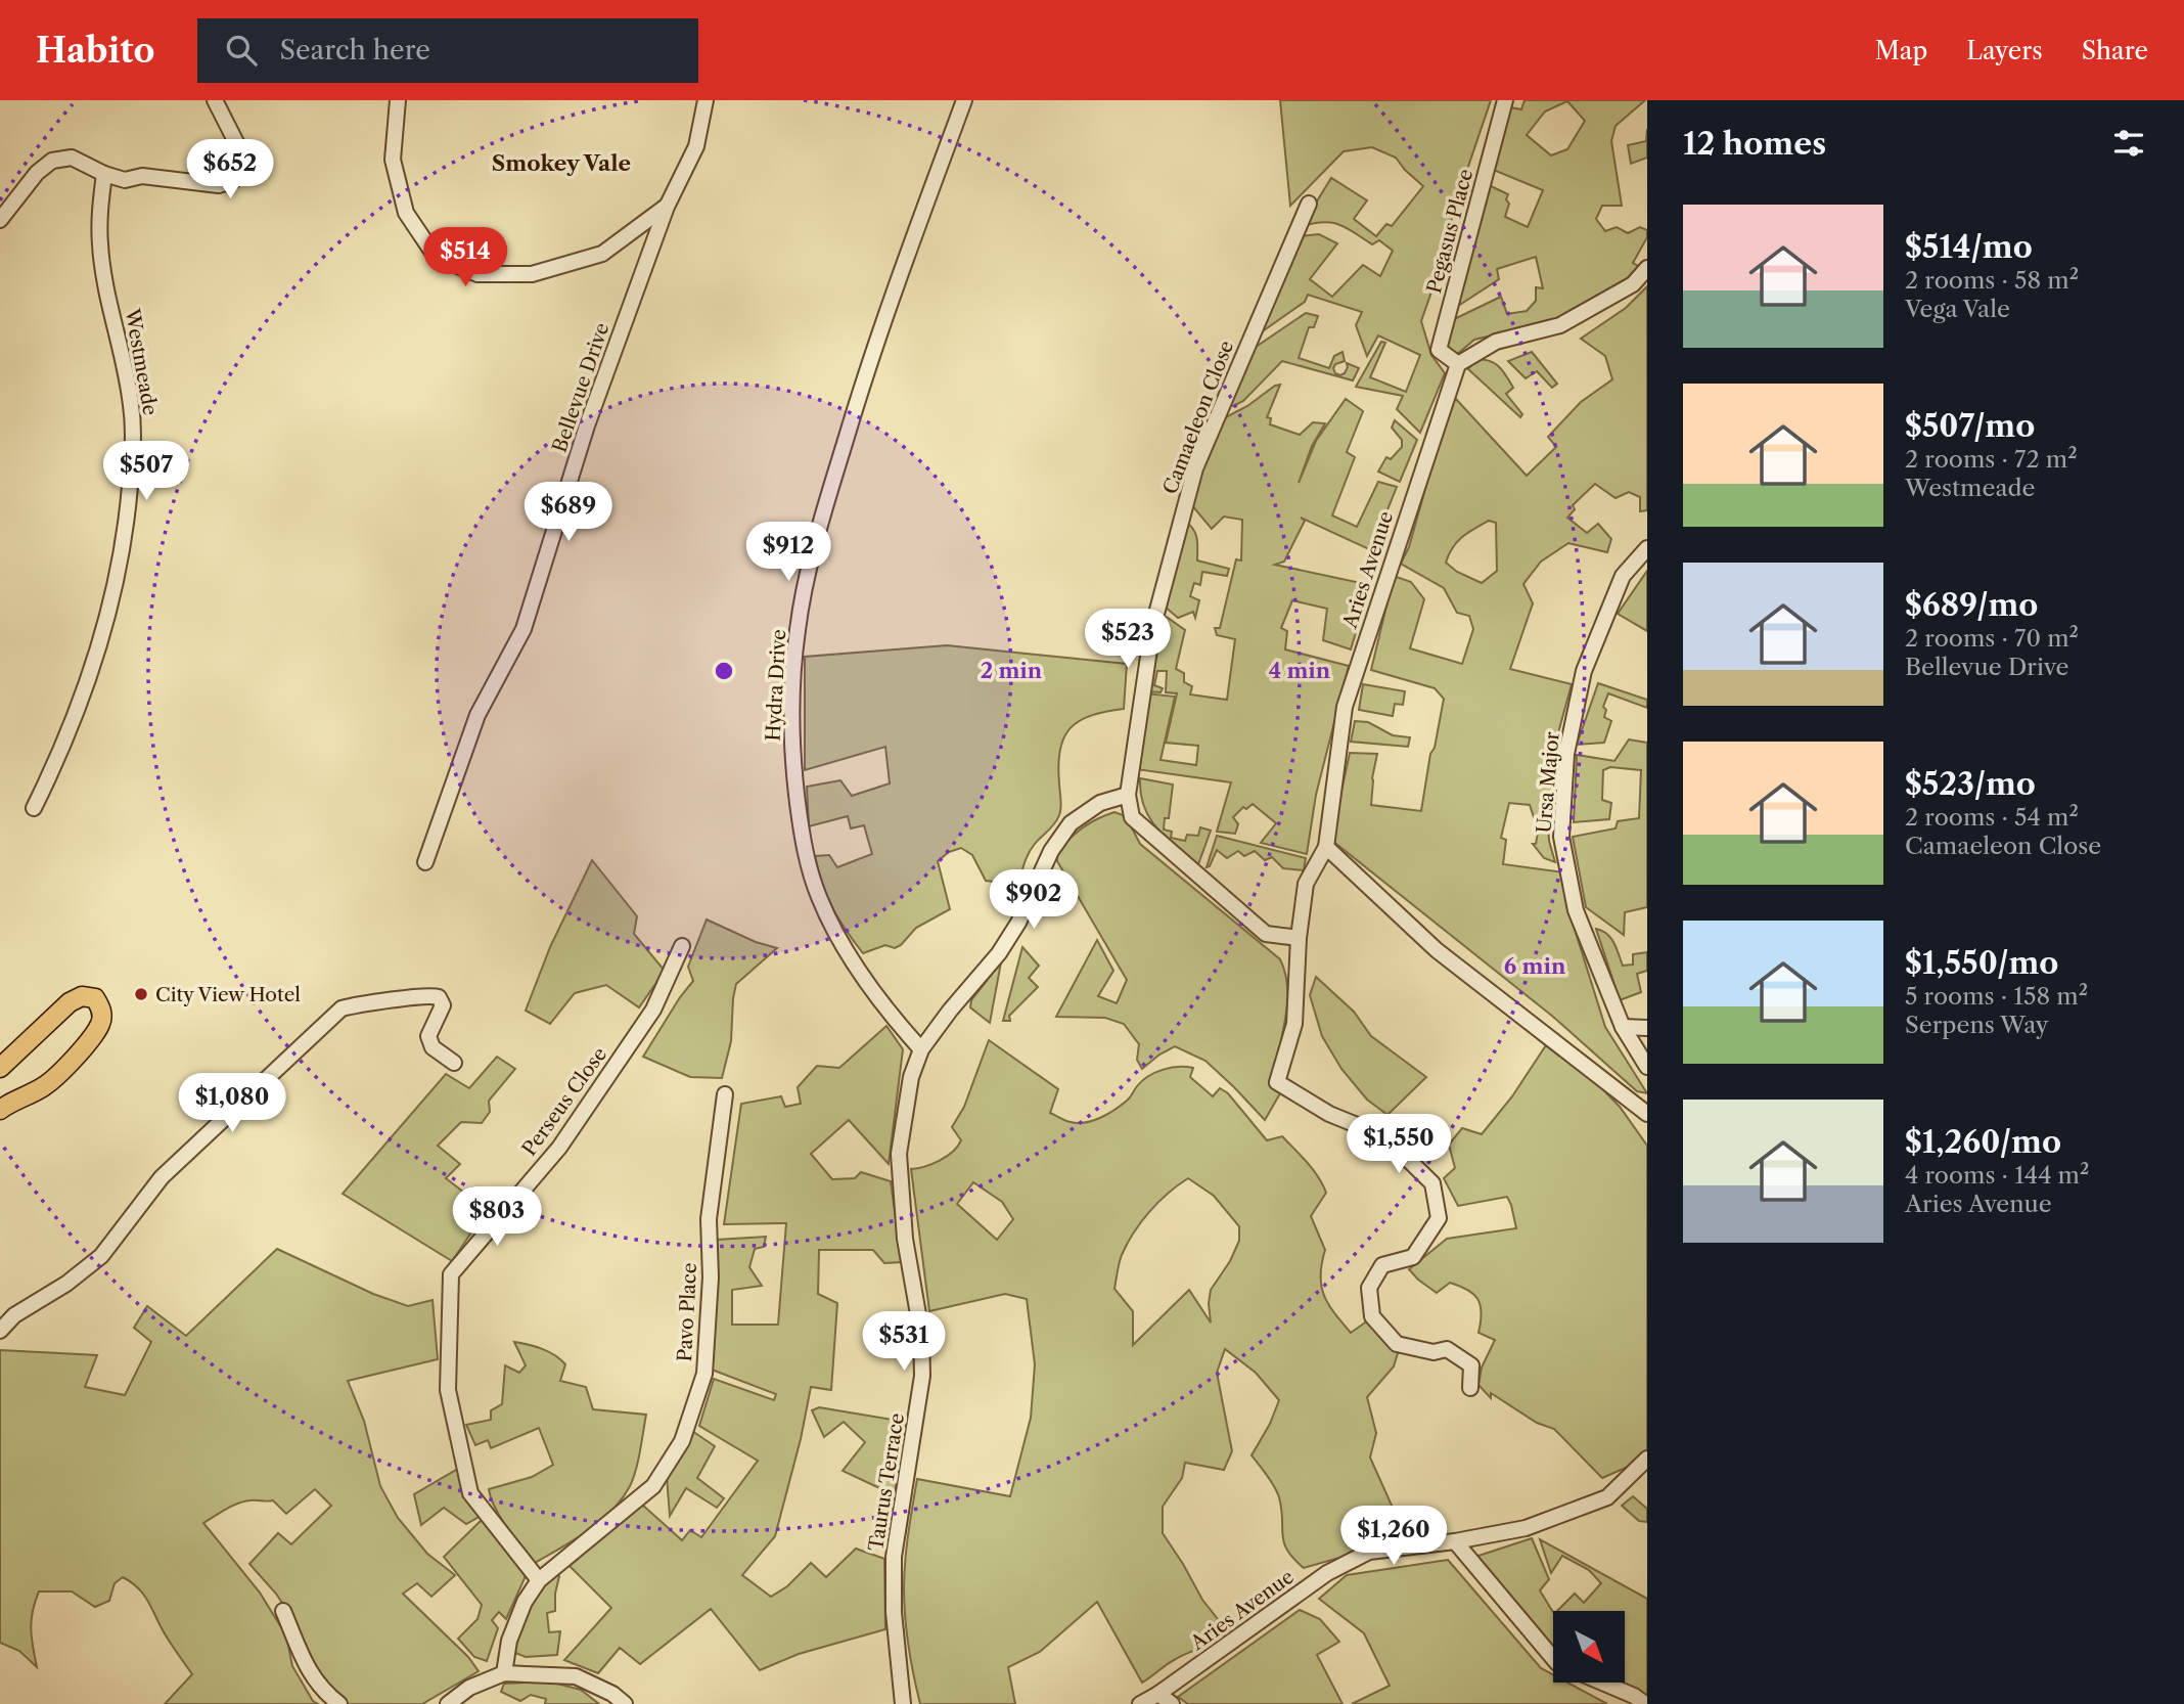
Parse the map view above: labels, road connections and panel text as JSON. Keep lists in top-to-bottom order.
{
  "streets": {
    "street": [
      "Pegasus Place",
      "Westmeade",
      "Bellevue Drive",
      "Camaeleon Close",
      "Aries Avenue",
      "Hydra Drive",
      "Ursa Major",
      "Perseus Close",
      "Pavo Place",
      "Taurus Terrace"
    ]
  },
  "crossings": [
    ["Pegasus Place", "Aries Avenue"],
    ["Camaeleon Close", "Taurus Terrace"],
    ["Hydra Drive", "Taurus Terrace"],
    ["Perseus Close", "Pavo Place"]
  ],
  "districts": ["Smokey Vale"],
  "places": ["City View Hotel"],
  "north": "bottom right",
  "page": {
    "header": "Habito",
    "search": "Search here",
    "nav": ["Map", "Layers", "Share"],
    "heading": "12 homes",
    "price": [
      "$652",
      "$514",
      "$507",
      "$689",
      "$912",
      "$523",
      "$902",
      "$1,080",
      "$1,550",
      "$803",
      "$531",
      "$1,260"
    ],
    "list": [
      {
        "name": "$514/mo",
        "note": "2 rooms · 58 m² · Vega Vale"
      },
      {
        "name": "$507/mo",
        "note": "2 rooms · 72 m² · Westmeade"
      },
      {
        "name": "$689/mo",
        "note": "2 rooms · 70 m² · Bellevue Drive"
      },
      {
        "name": "$523/mo",
        "note": "2 rooms · 54 m² · Camaeleon Close"
      },
      {
        "name": "$1,550/mo",
        "note": "5 rooms · 158 m² · Serpens Way"
      },
      {
        "name": "$1,260/mo",
        "note": "4 rooms · 144 m² · Aries Avenue"
      }
    ]
  },
  "rings": ["2 min", "4 min", "6 min"]
}
